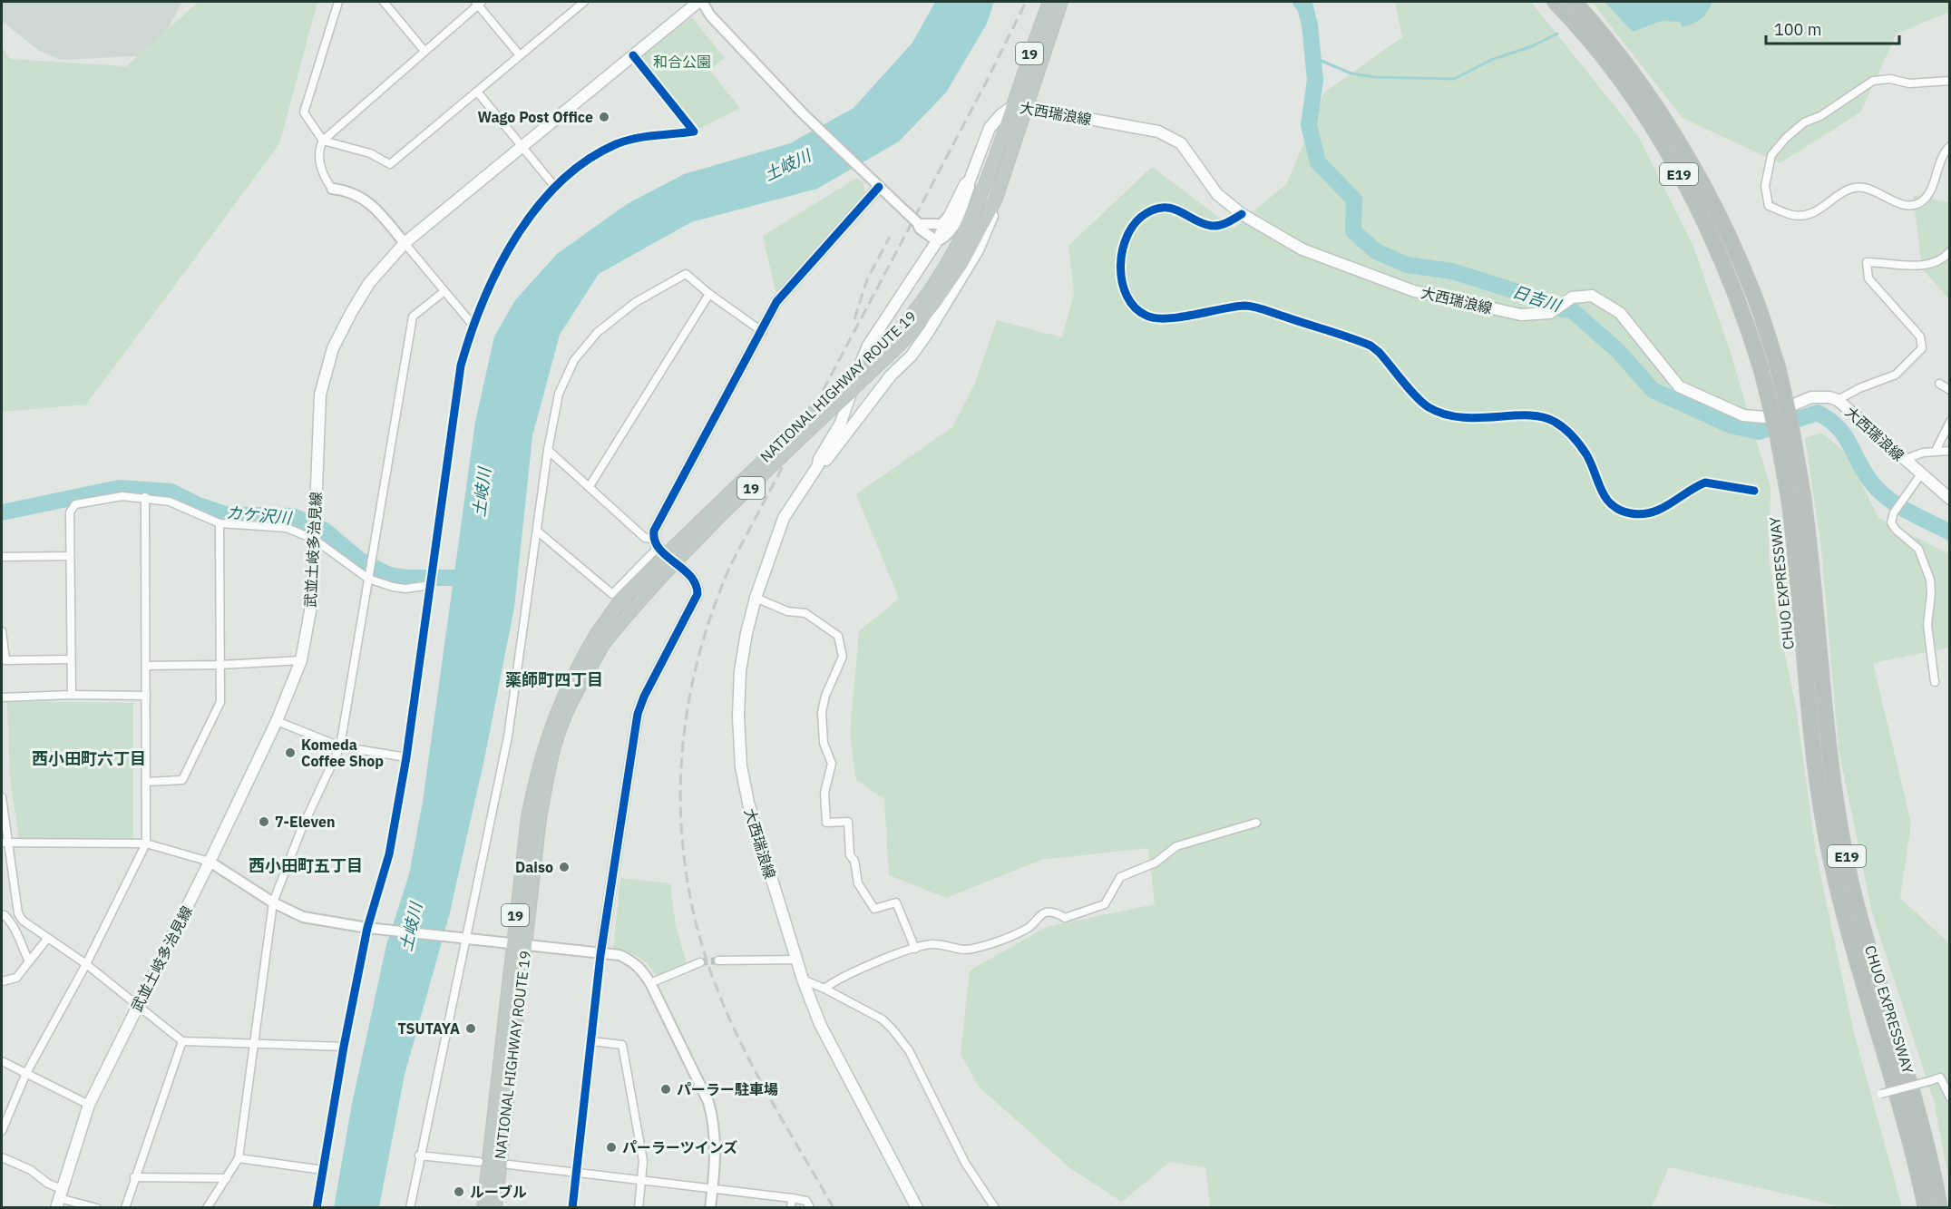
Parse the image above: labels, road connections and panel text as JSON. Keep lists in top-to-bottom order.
{
  "streets": {
    "highway": [
      "19",
      "E19",
      "NATIONAL HIGHWAY ROUTE 19",
      "CHUO EXPRESSWAY"
    ],
    "main road": ["大西瑞浪線", "武並土岐多治見線"]
  },
  "crossings": [
    ["大西瑞浪線", "NATIONAL HIGHWAY ROUTE 19"]
  ],
  "districts": ["薬師町四丁目", "西小田町六丁目", "西小田町五丁目"],
  "water": ["土岐川", "日吉川", "カケ沢川"],
  "parks": ["和合公園"],
  "places": [
    "Wago Post Office",
    "Komeda Coffee Shop",
    "7-Eleven",
    "Daiso",
    "TSUTAYA",
    "パーラー駐車場",
    "パーラーツインズ",
    "ルーブル"
  ],
  "scale_bar": "100 m"
}
